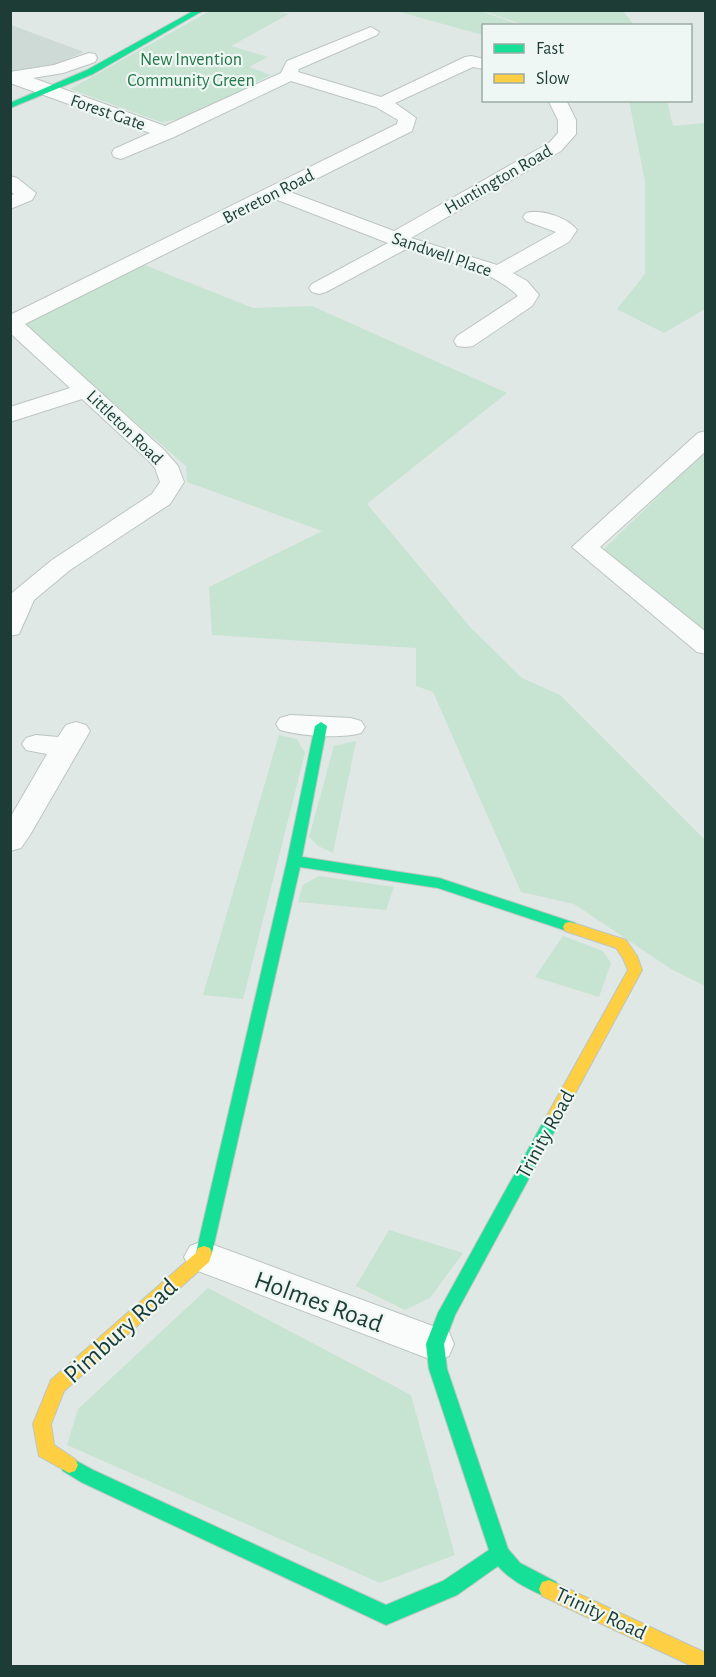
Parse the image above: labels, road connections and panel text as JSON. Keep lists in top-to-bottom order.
{
  "streets": {
    "street": [
      "Forest Gate",
      "Huntington Road",
      "Brereton Road",
      "Sandwell Place",
      "Littleton Road",
      "Trinity Road",
      "Holmes Road",
      "Pimbury Road"
    ]
  },
  "crossings": [
    ["Huntington Road", "Sandwell Place"],
    ["Brereton Road", "Sandwell Place"],
    ["Brereton Road", "Littleton Road"],
    ["Trinity Road", "Holmes Road"],
    ["Trinity Road", "Pimbury Road"],
    ["Holmes Road", "Pimbury Road"]
  ],
  "parks": ["New Invention Community Green"],
  "legend": ["Fast", "Slow"]
}
